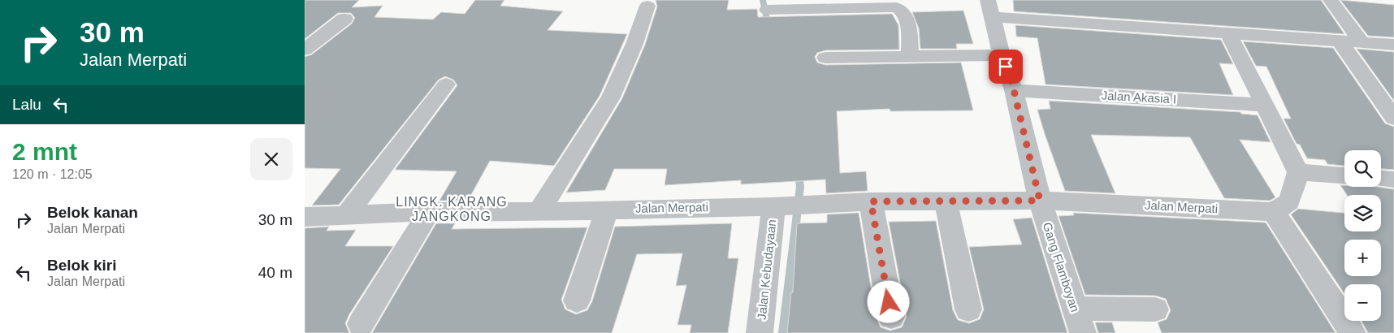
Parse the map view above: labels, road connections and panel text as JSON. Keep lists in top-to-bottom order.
{
  "streets": {
    "street": [
      "Jalan Akasia I",
      "Jalan Merpati",
      "Gang Flamboyan",
      "Jalan Kebudayaan"
    ]
  },
  "crossings": [
    ["Jalan Merpati", "Gang Flamboyan"],
    ["Jalan Merpati", "Jalan Kebudayaan"]
  ],
  "districts": ["LINGK. KARANG JANGKONG"],
  "page": {
    "turn": ["30 m", "Jalan Merpati"],
    "then": "Lalu",
    "heading": ["2 mnt", "120 m · 12:05"],
    "map_buttons": ["+", "−"],
    "list": [
      {
        "name": "Belok kanan",
        "note": "Jalan Merpati",
        "value": "30 m"
      },
      {
        "name": "Belok kiri",
        "note": "Jalan Merpati",
        "value": "40 m"
      }
    ]
  }
}
